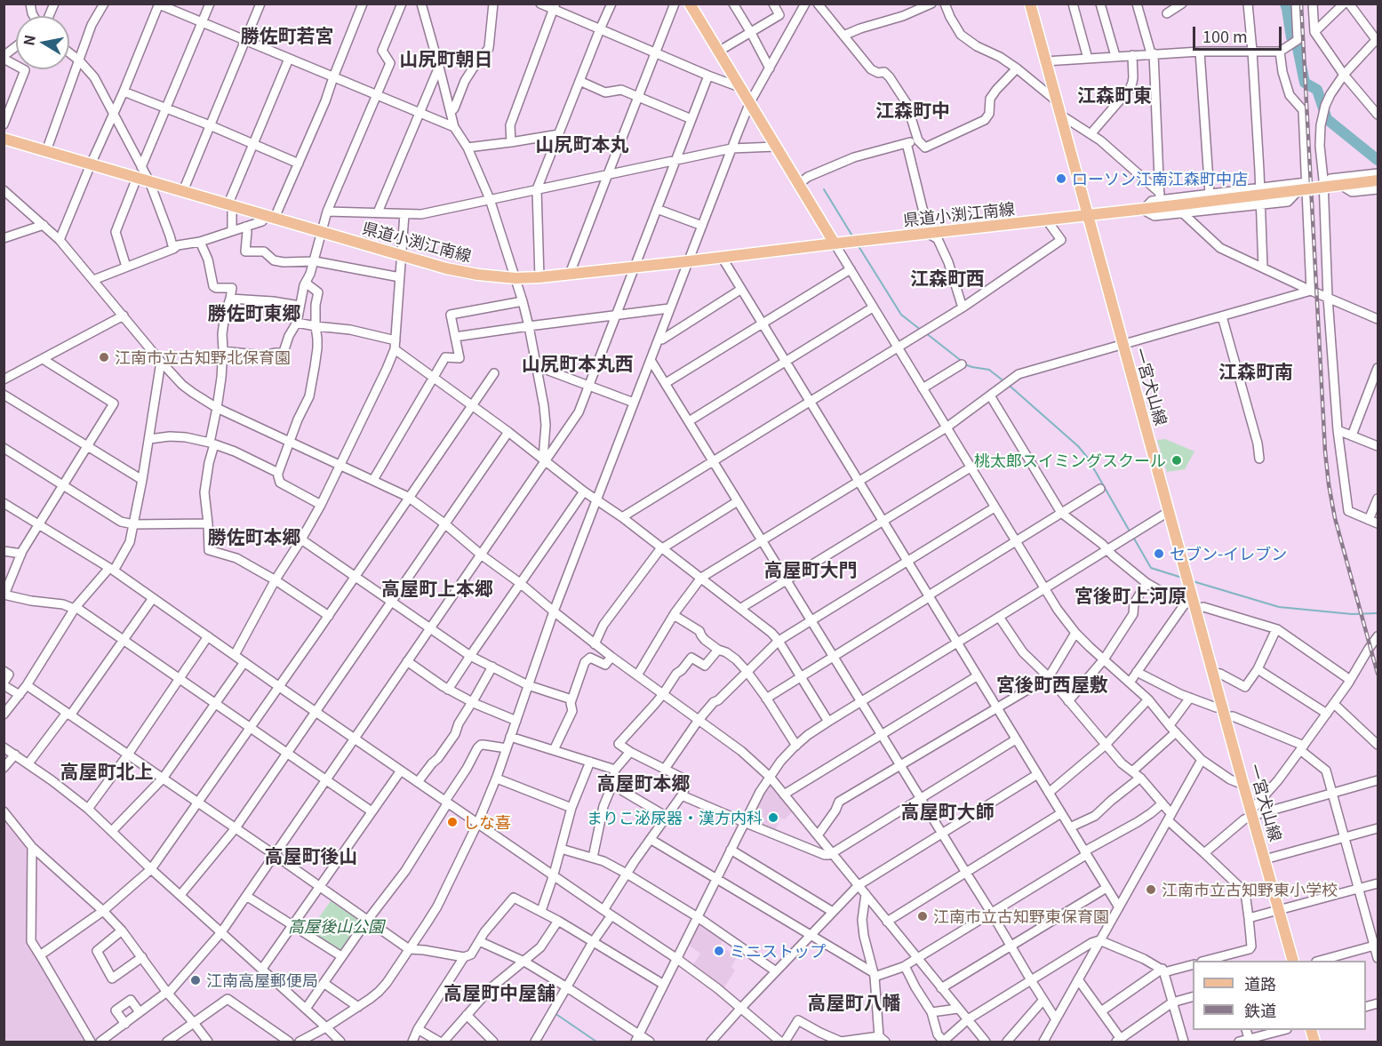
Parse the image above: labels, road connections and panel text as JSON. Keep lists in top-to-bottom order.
{
  "streets": {
    "main road": ["県道小渕江南線", "一宮犬山線"]
  },
  "crossings": [
    ["県道小渕江南線", "一宮犬山線"]
  ],
  "districts": [
    "勝佐町若宮",
    "山尻町朝日",
    "江森町東",
    "江森町中",
    "山尻町本丸",
    "江森町西",
    "勝佐町東郷",
    "山尻町本丸西",
    "江森町南",
    "勝佐町本郷",
    "高屋町大門",
    "高屋町上本郷",
    "宮後町上河原",
    "宮後町西屋敷",
    "高屋町北上",
    "高屋町本郷",
    "高屋町大師",
    "高屋町後山",
    "高屋町中屋舗",
    "高屋町八幡"
  ],
  "parks": ["高屋後山公園"],
  "places": [
    "ローソン江南江森町中店",
    "江南市立古知野北保育園",
    "桃太郎スイミングスクール",
    "セブン-イレブン",
    "まりこ泌尿器・漢方内科",
    "しな喜",
    "江南市立古知野東小学校",
    "江南市立古知野東保育園",
    "ミニストップ",
    "江南高屋郵便局"
  ],
  "legend": ["道路", "鉄道"],
  "scale_bar": "100 m",
  "north": "left"
}
